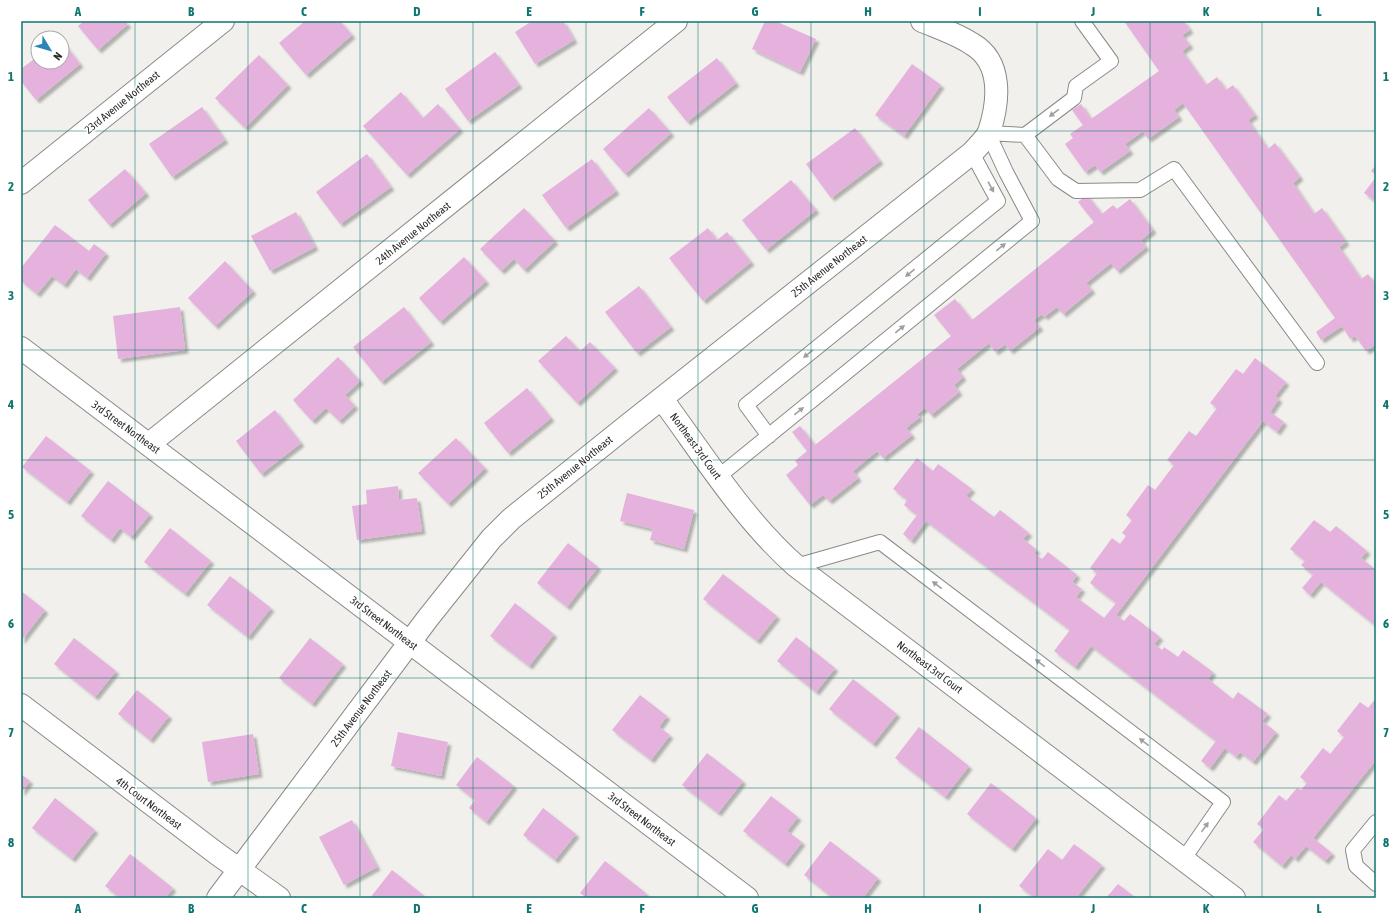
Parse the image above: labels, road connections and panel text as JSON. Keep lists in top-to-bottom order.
{
  "streets": {
    "street": [
      "23rd Avenue Northeast",
      "24th Avenue Northeast",
      "25th Avenue Northeast",
      "3rd Street Northeast",
      "Northeast 3rd Court",
      "4th Court Northeast"
    ]
  },
  "crossings": [
    ["24th Avenue Northeast", "3rd Street Northeast"],
    ["25th Avenue Northeast", "3rd Street Northeast"],
    ["25th Avenue Northeast", "Northeast 3rd Court"],
    ["25th Avenue Northeast", "4th Court Northeast"]
  ],
  "north": "bottom right",
  "grid": {
    "columns": [
      "A",
      "B",
      "C",
      "D",
      "E",
      "F",
      "G",
      "H",
      "I",
      "J",
      "K",
      "L"
    ],
    "rows": [
      "1",
      "2",
      "3",
      "4",
      "5",
      "6",
      "7",
      "8"
    ]
  }
}
